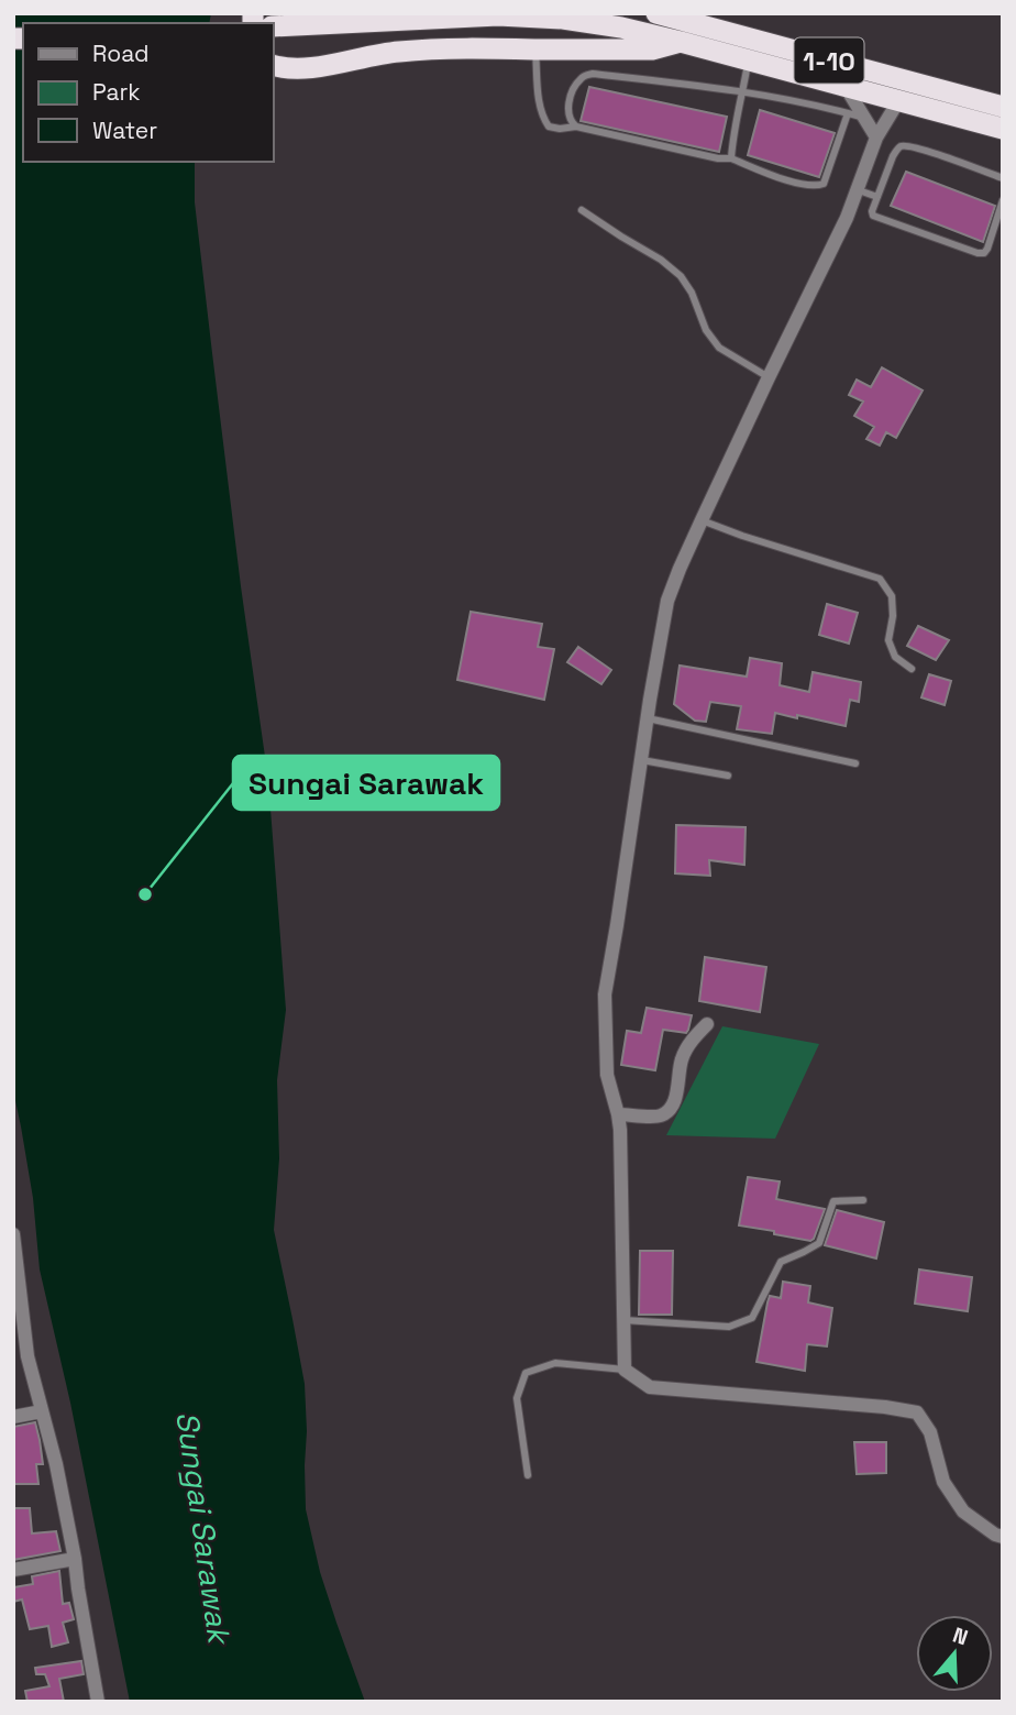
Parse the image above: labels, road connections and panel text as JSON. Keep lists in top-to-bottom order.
{
  "streets": {
    "highway": ["1-10"]
  },
  "water": ["Sungai Sarawak"],
  "places": ["Sungai Sarawak"],
  "legend": ["Road", "Park", "Water"],
  "north": "top"
}
